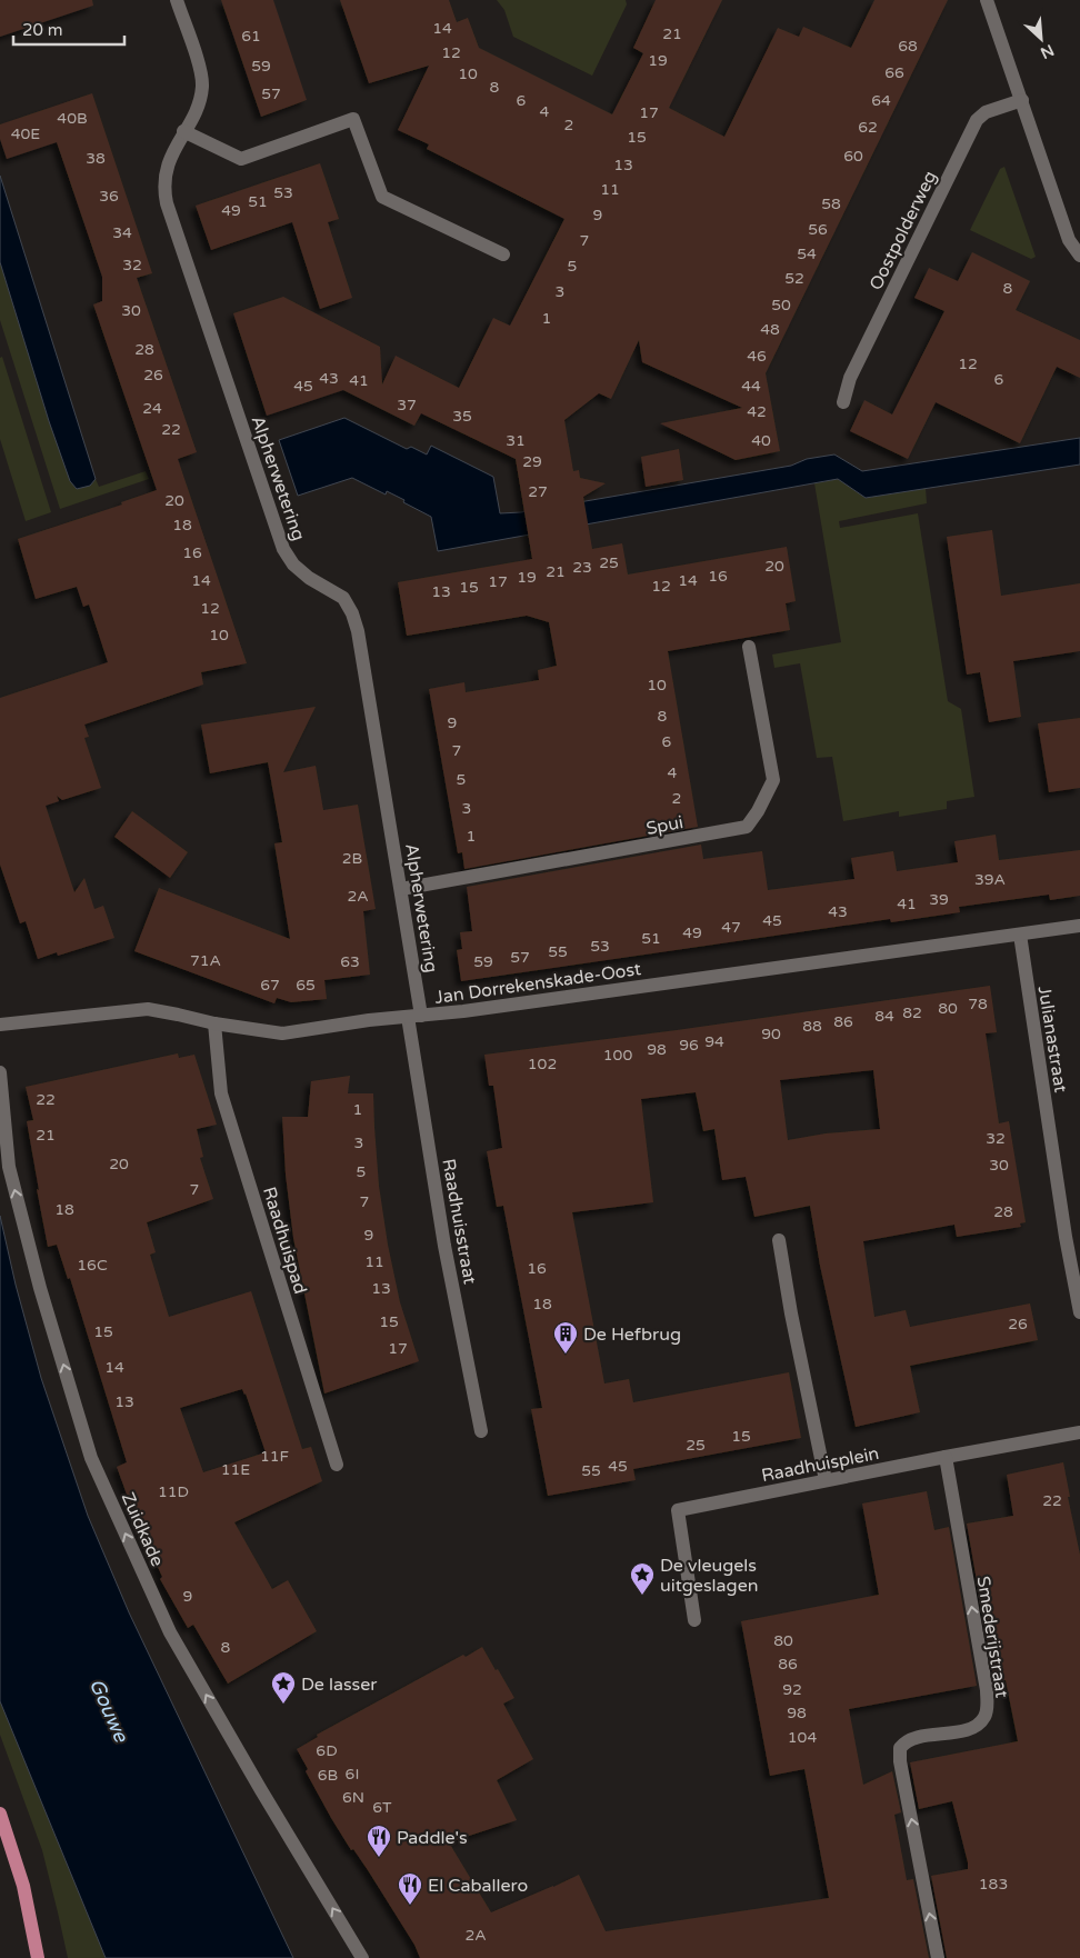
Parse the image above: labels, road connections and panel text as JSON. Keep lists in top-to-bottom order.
{
  "streets": {
    "street": [
      "Oostpolderweg",
      "Alpherwetering",
      "Spui",
      "Jan Dorrekenskade-Oost",
      "Julianastraat",
      "Raadhuisstraat",
      "Raadhuispad",
      "Raadhuisplein",
      "Zuidkade",
      "Smederijstraat"
    ]
  },
  "crossings": [
    ["Alpherwetering", "Spui"],
    ["Alpherwetering", "Jan Dorrekenskade-Oost"],
    ["Alpherwetering", "Raadhuisstraat"],
    ["Jan Dorrekenskade-Oost", "Julianastraat"],
    ["Jan Dorrekenskade-Oost", "Raadhuisstraat"],
    ["Jan Dorrekenskade-Oost", "Raadhuispad"],
    ["Raadhuisplein", "Smederijstraat"]
  ],
  "one_way": ["Zuidkade", "Smederijstraat"],
  "water": ["Gouwe"],
  "places": {
    "building": ["De Hefbrug"],
    "place": ["De vleugels uitgeslagen", "De lasser"],
    "restaurant": ["Paddle's", "El Caballero"]
  },
  "house_numbers": [
    "14",
    "21",
    "61",
    "68",
    "12",
    "19",
    "59",
    "66",
    "10",
    "8",
    "57",
    "6",
    "64",
    "4",
    "17",
    "40B",
    "2",
    "62",
    "40E",
    "15",
    "60",
    "38",
    "13",
    "11",
    "53",
    "36",
    "51",
    "58",
    "49",
    "9",
    "56",
    "34",
    "7",
    "54",
    "32",
    "5",
    "52",
    "8",
    "3",
    "50",
    "30",
    "1",
    "48",
    "28",
    "46",
    "12",
    "26",
    "43",
    "6",
    "41",
    "45",
    "44",
    "37",
    "24",
    "42",
    "35",
    "22",
    "31",
    "40",
    "29",
    "27",
    "20",
    "18",
    "16",
    "25",
    "20",
    "23",
    "21",
    "16",
    "19",
    "14",
    "14",
    "17",
    "12",
    "15",
    "13",
    "12",
    "10",
    "10",
    "8",
    "9",
    "6",
    "7",
    "4",
    "5",
    "2",
    "3",
    "1",
    "2B",
    "39A",
    "2A",
    "39",
    "41",
    "43",
    "45",
    "47",
    "49",
    "51",
    "53",
    "55",
    "57",
    "71A",
    "63",
    "59",
    "67",
    "65",
    "78",
    "80",
    "82",
    "84",
    "86",
    "88",
    "90",
    "94",
    "96",
    "98",
    "100",
    "102",
    "22",
    "1",
    "21",
    "32",
    "3",
    "20",
    "30",
    "5",
    "7",
    "7",
    "18",
    "28",
    "9",
    "11",
    "16C",
    "16",
    "13",
    "18",
    "15",
    "26",
    "15",
    "17",
    "14",
    "13",
    "15",
    "25",
    "11F",
    "45",
    "11E",
    "55",
    "11D",
    "22",
    "9",
    "80",
    "8",
    "86",
    "92",
    "98",
    "104",
    "6D",
    "6I",
    "6B",
    "6N",
    "6T",
    "183",
    "2A"
  ],
  "scale_bar": "20 m",
  "north": "bottom right"
}
